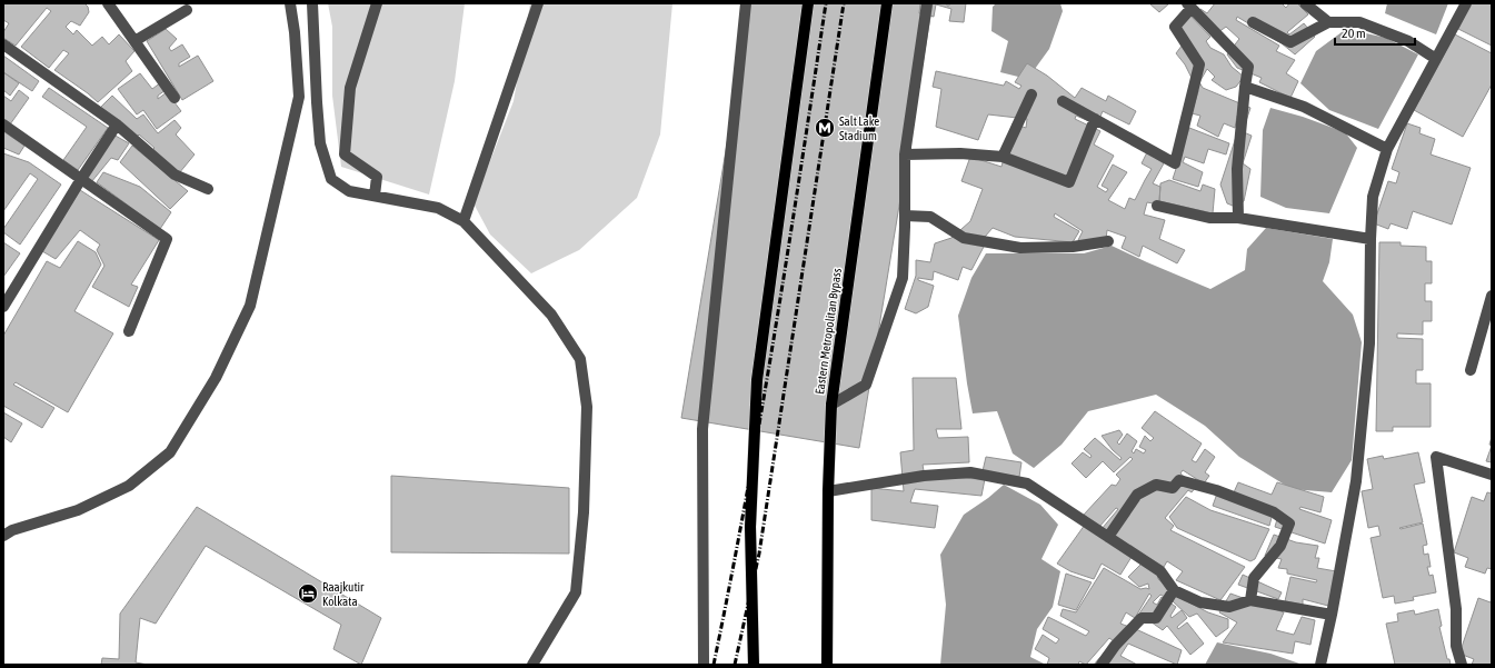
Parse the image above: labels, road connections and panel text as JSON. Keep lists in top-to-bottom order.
{
  "streets": {
    "main road": ["Eastern Metropolitan Bypass"]
  },
  "places": {
    "metro station": ["Salt Lake Stadium"],
    "hotel": ["Raajkutir Kolkata"]
  },
  "scale_bar": "20 m"
}
